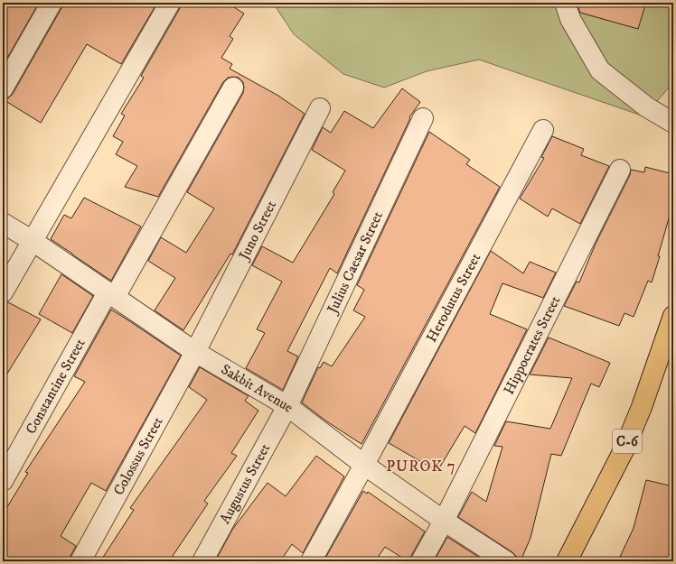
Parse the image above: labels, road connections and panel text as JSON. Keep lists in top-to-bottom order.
{
  "streets": {
    "main road": ["C-6"],
    "street": [
      "Juno Street",
      "Julius Caesar Street",
      "Herodutus Street",
      "Hippocrates Street",
      "Constantine Street",
      "Sakbit Avenue",
      "Colossus Street",
      "Augustus Street"
    ]
  },
  "crossings": [
    ["Juno Street", "Sakbit Avenue"],
    ["Juno Street", "Colossus Street"],
    ["Julius Caesar Street", "Sakbit Avenue"],
    ["Julius Caesar Street", "Augustus Street"],
    ["Herodutus Street", "Sakbit Avenue"],
    ["Hippocrates Street", "Sakbit Avenue"],
    ["Constantine Street", "Sakbit Avenue"],
    ["Sakbit Avenue", "Colossus Street"],
    ["Sakbit Avenue", "Augustus Street"]
  ],
  "districts": ["PUROK 7"]
}
